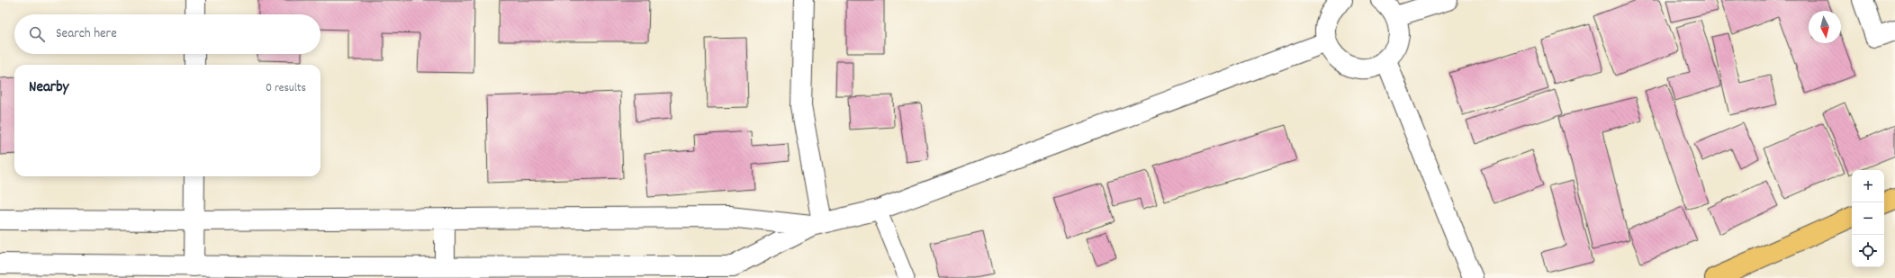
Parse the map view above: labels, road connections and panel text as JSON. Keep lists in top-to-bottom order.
{
  "north": "bottom",
  "page": {
    "search": "Search here",
    "heading": ["Nearby", "0 results"],
    "map_buttons": ["+", "−"]
  }
}
